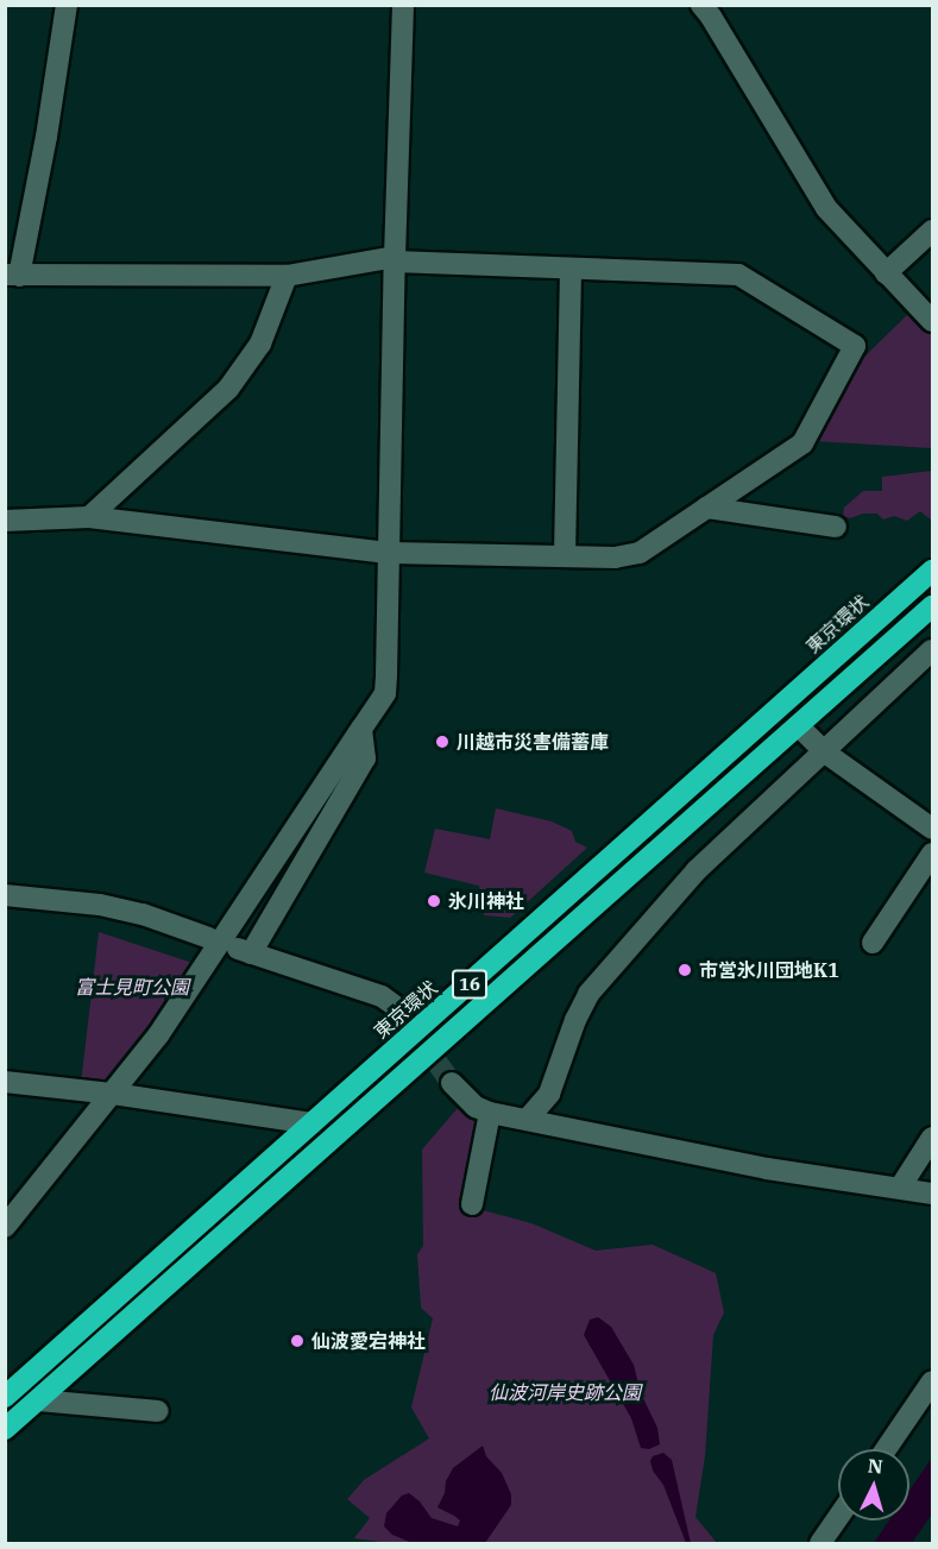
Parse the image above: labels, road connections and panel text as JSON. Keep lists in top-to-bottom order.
{
  "streets": {
    "highway": ["東京環状", "16"]
  },
  "parks": ["富士見町公園", "仙波河岸史跡公園"],
  "places": [
    "川越市災害備蓄庫",
    "氷川神社",
    "市営氷川団地K1",
    "仙波愛宕神社"
  ],
  "north": "top"
}
